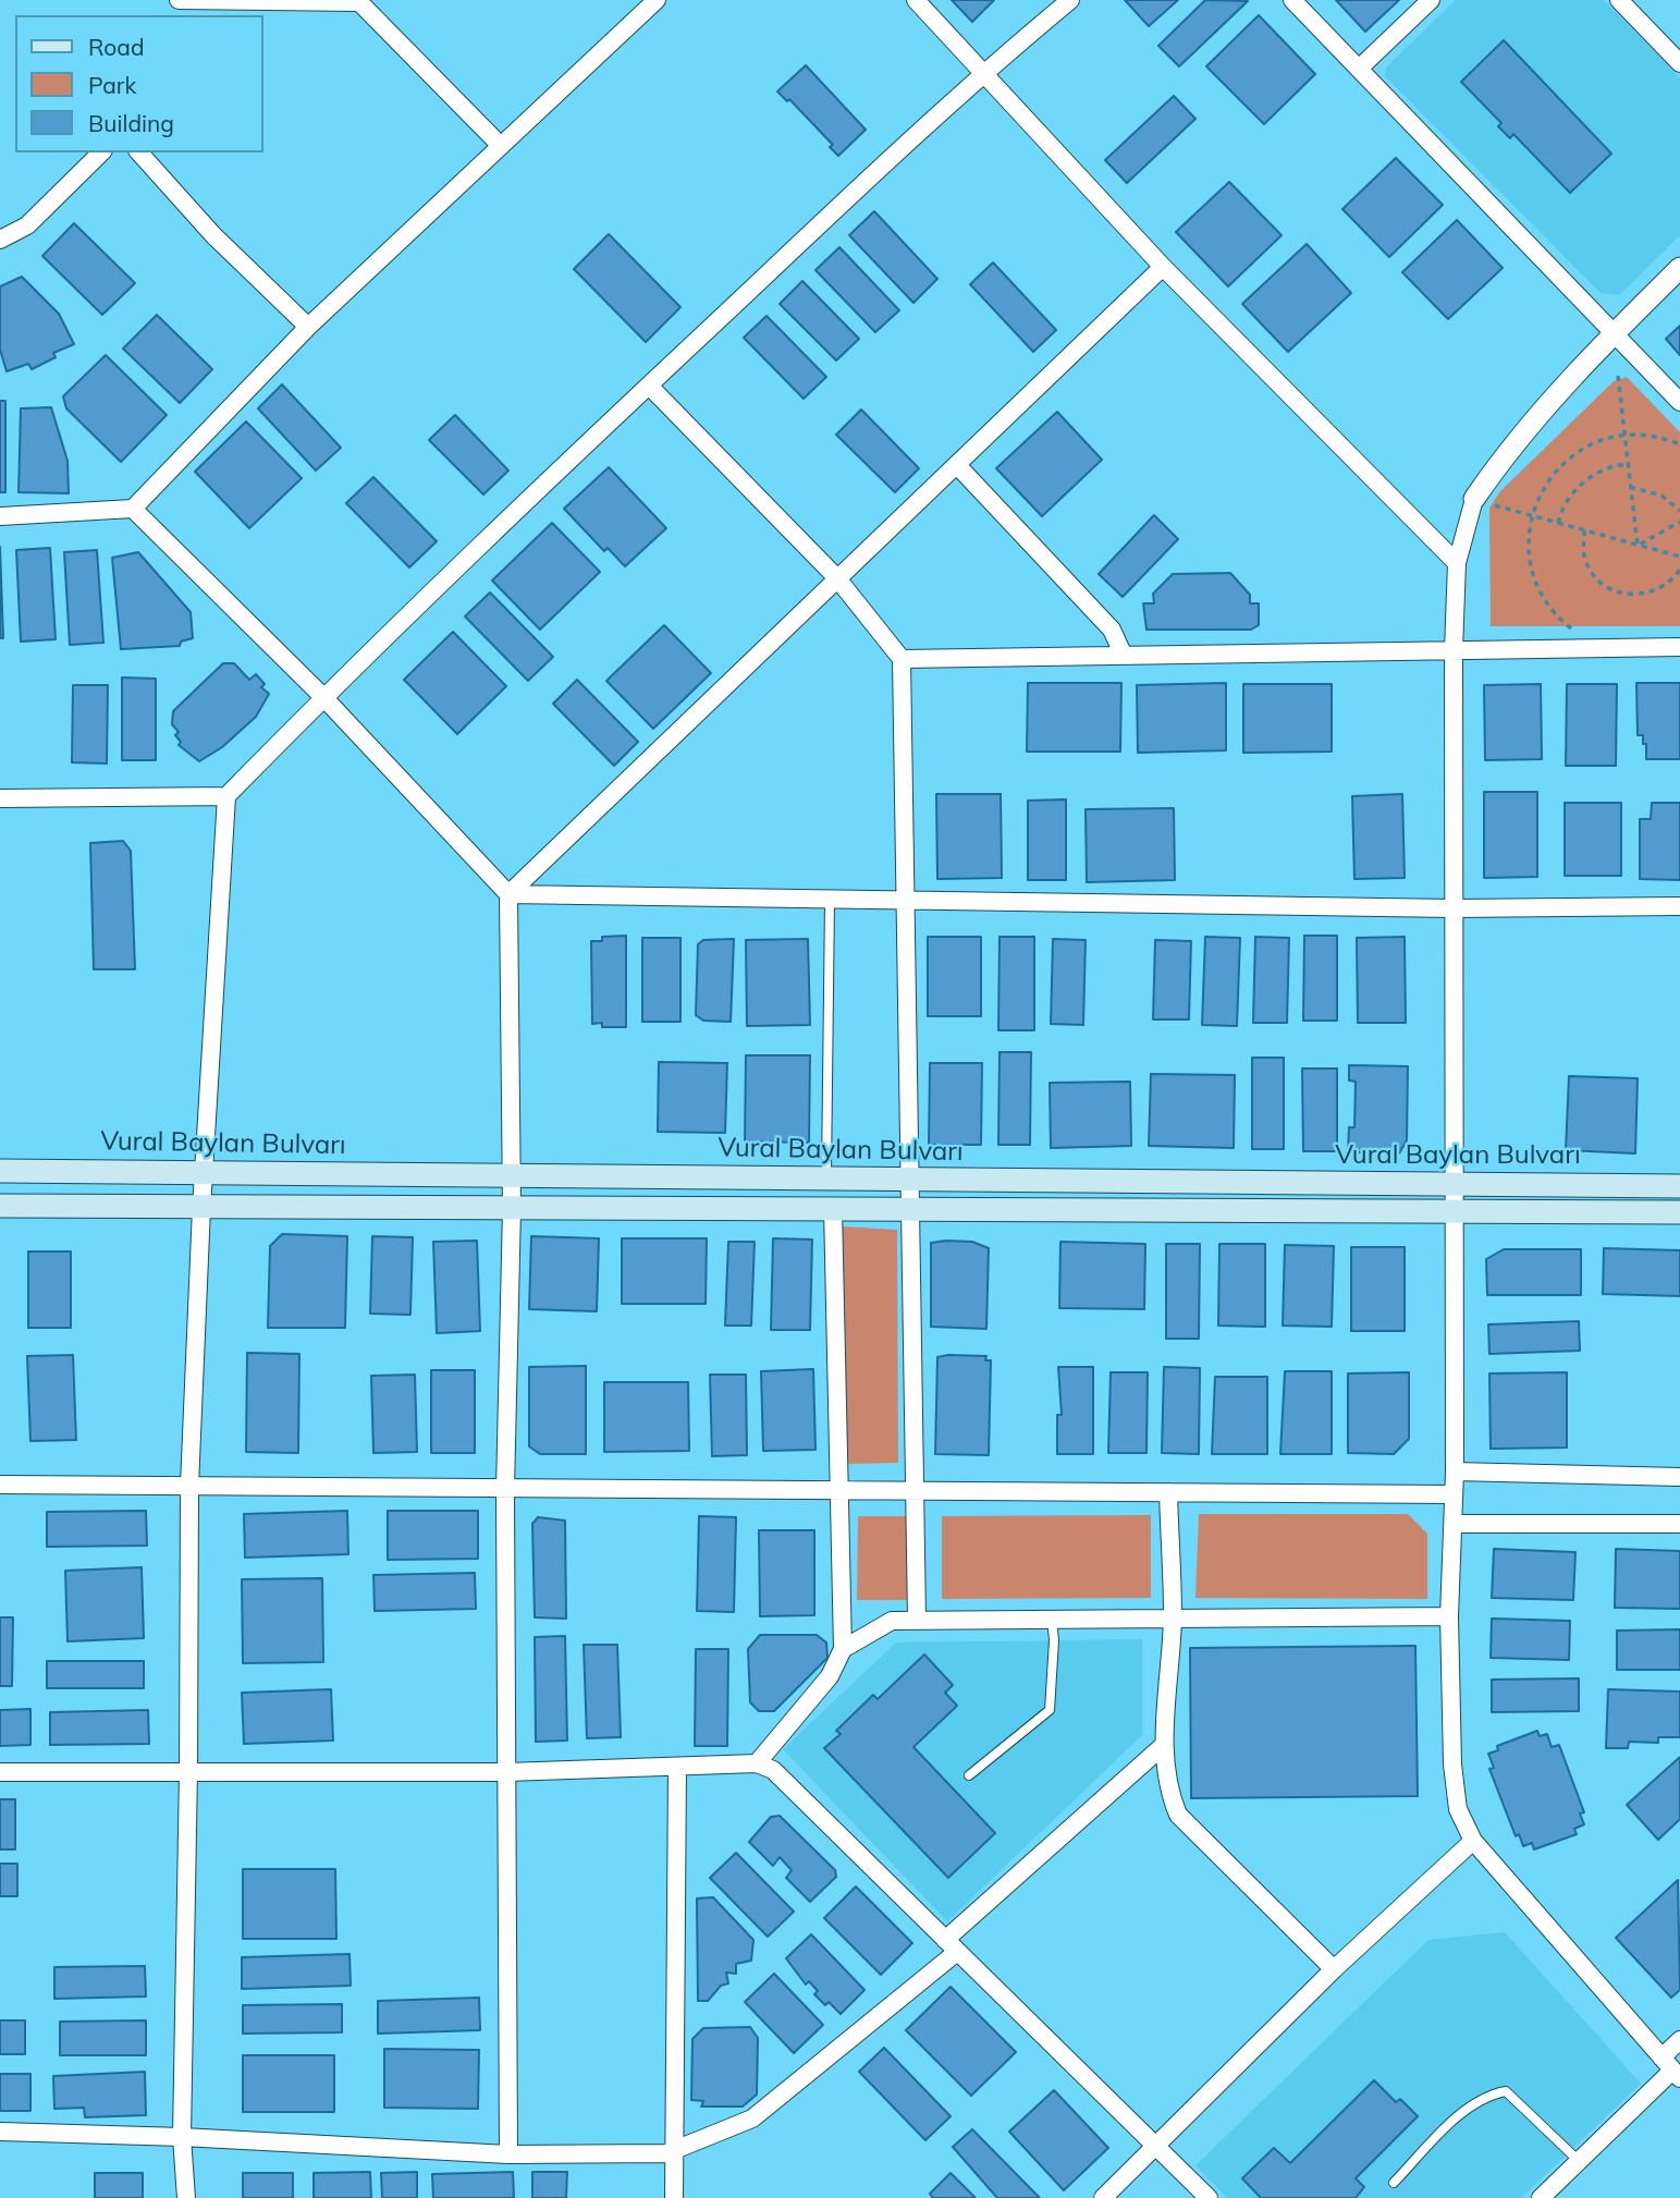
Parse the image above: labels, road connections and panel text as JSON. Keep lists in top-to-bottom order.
{
  "streets": {
    "main road": ["Vural Baylan Bulvarı"]
  },
  "legend": ["Road", "Park", "Building"]
}
